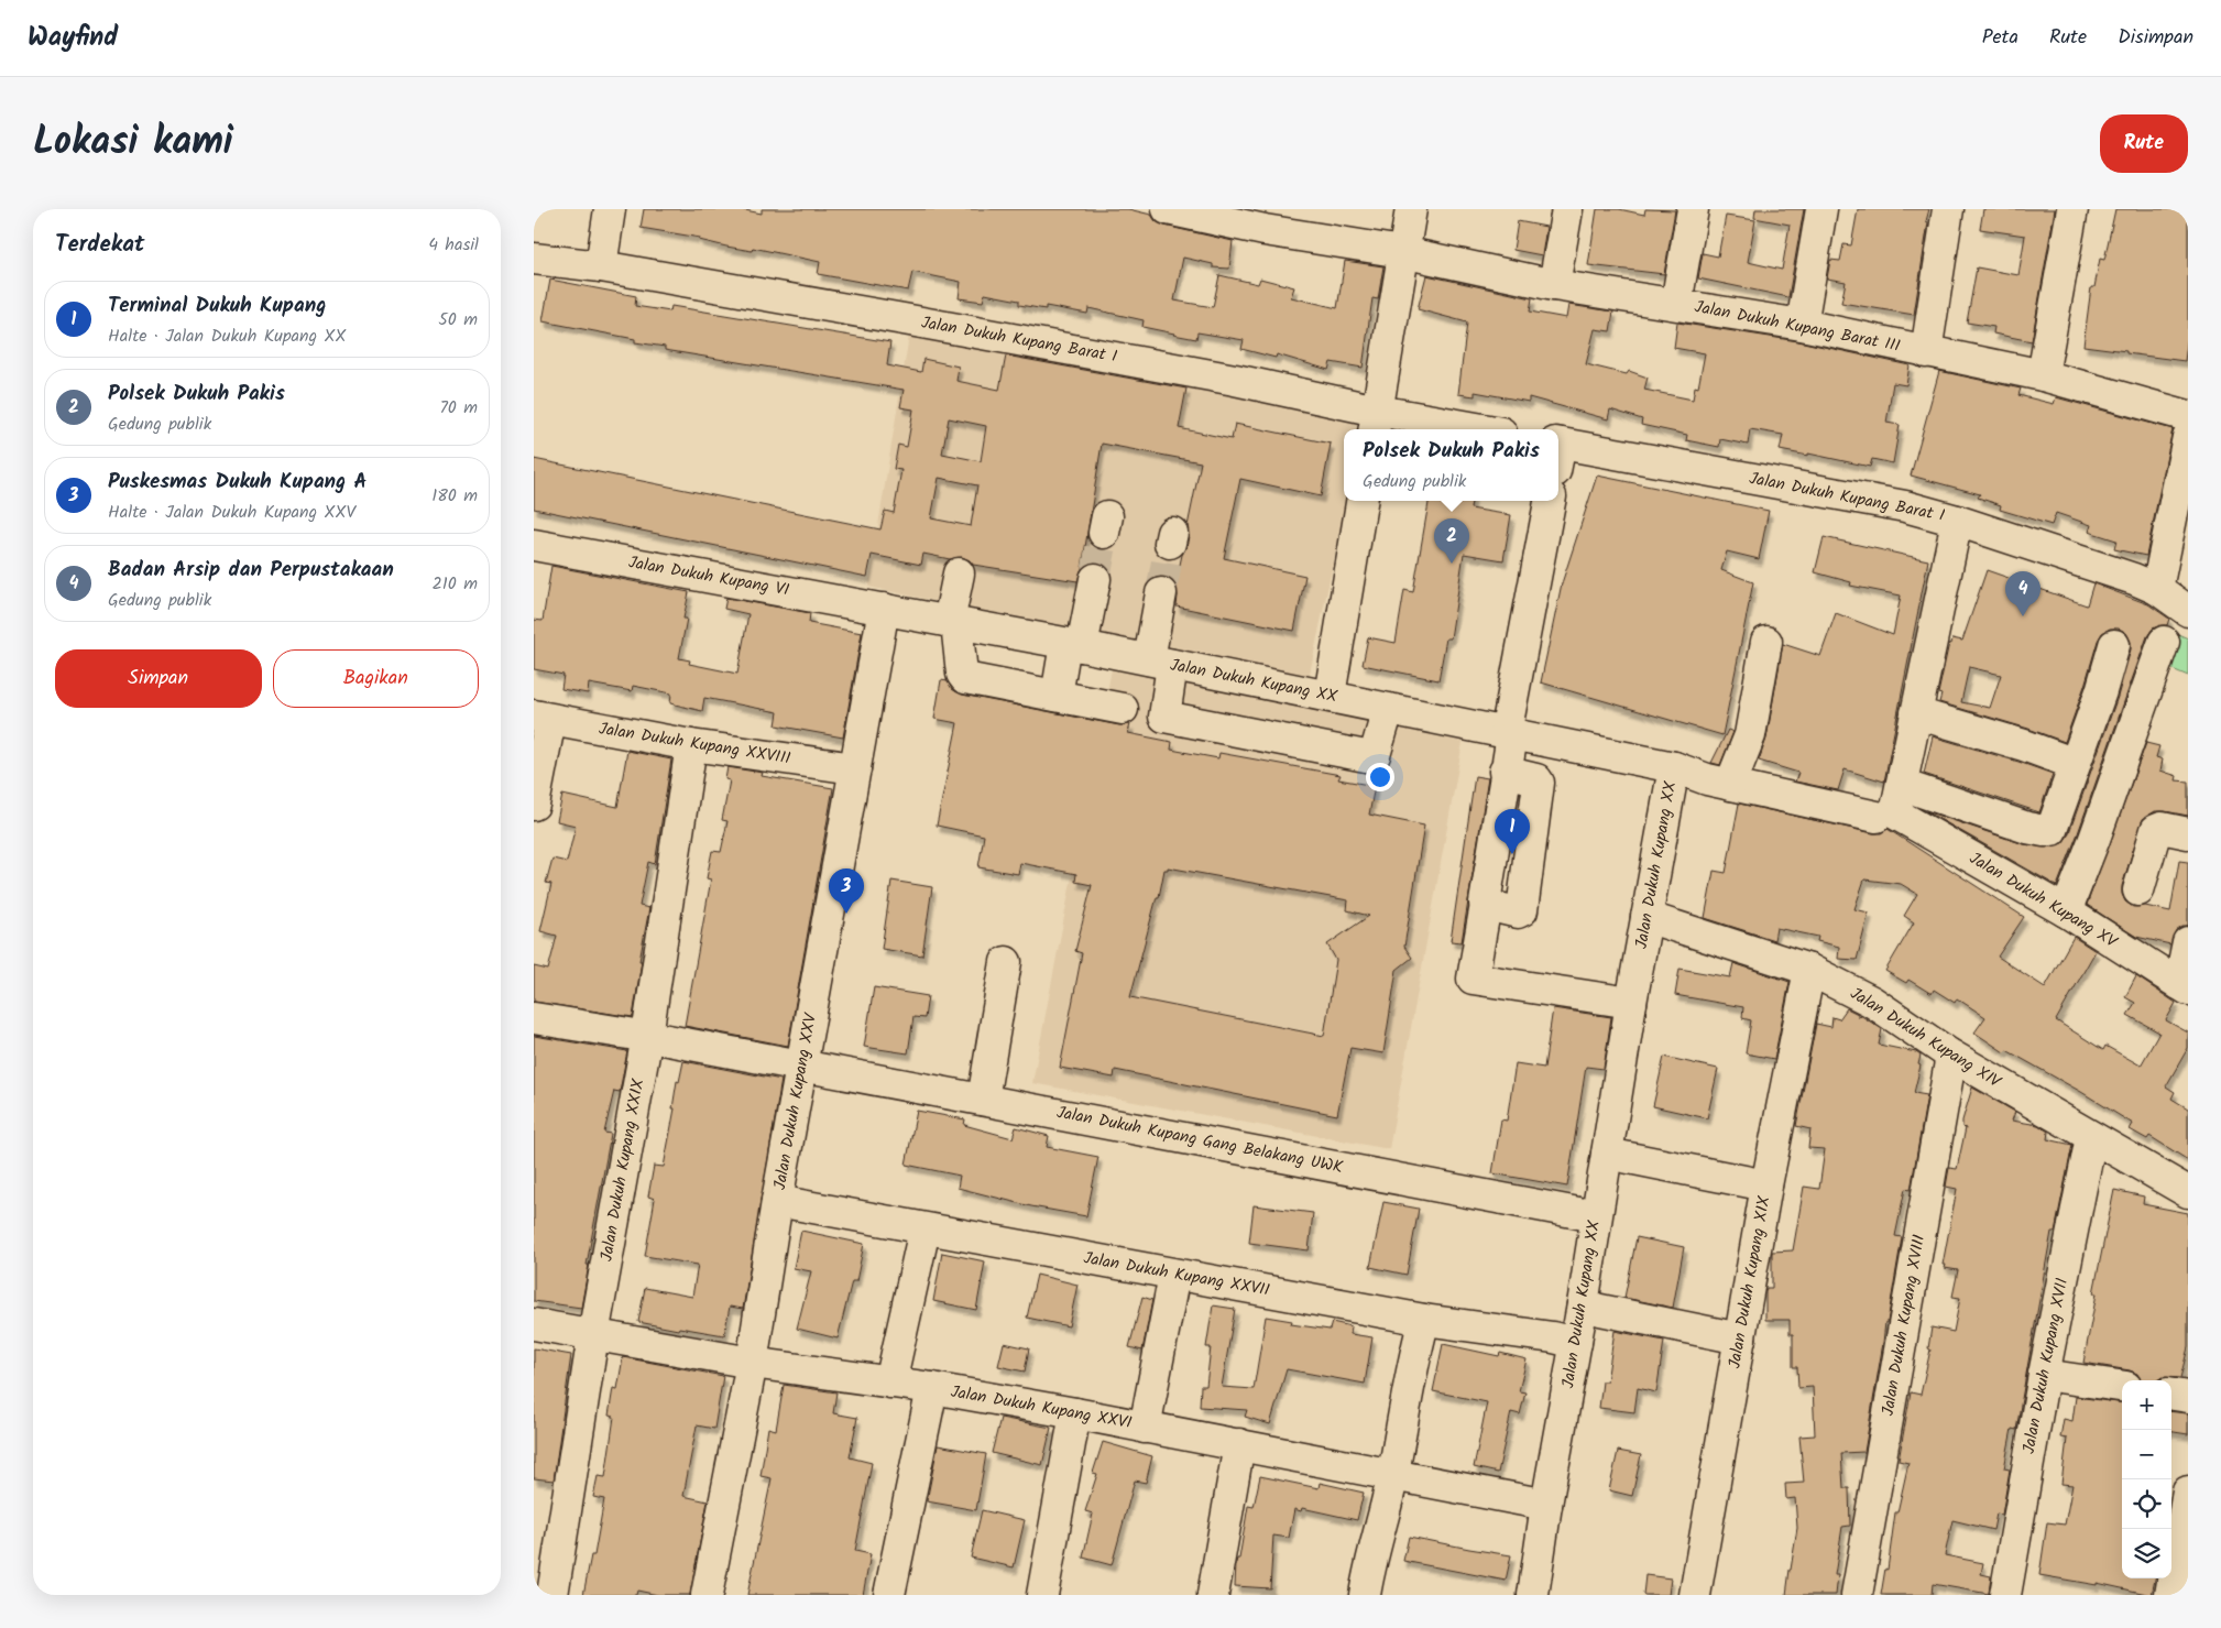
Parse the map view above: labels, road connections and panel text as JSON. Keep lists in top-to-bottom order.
{
  "streets": {
    "street": [
      "Jalan Dukuh Kupang Barat III",
      "Jalan Dukuh Kupang Barat I",
      "Jalan Dukuh Kupang VI",
      "Jalan Dukuh Kupang XX",
      "Jalan Dukuh Kupang XXVIII",
      "Jalan Dukuh Kupang XV",
      "Jalan Dukuh Kupang XIV",
      "Jalan Dukuh Kupang XXV",
      "Jalan Dukuh Kupang Gang Belakang UWK",
      "Jalan Dukuh Kupang XXIX",
      "Jalan Dukuh Kupang XXVII",
      "Jalan Dukuh Kupang XIX",
      "Jalan Dukuh Kupang XVIII",
      "Jalan Dukuh Kupang XVII",
      "Jalan Dukuh Kupang XXVI"
    ]
  },
  "crossings": [
    ["Jalan Dukuh Kupang VI", "Jalan Dukuh Kupang XX"],
    ["Jalan Dukuh Kupang VI", "Jalan Dukuh Kupang XXV"],
    ["Jalan Dukuh Kupang XX", "Jalan Dukuh Kupang XV"],
    ["Jalan Dukuh Kupang XX", "Jalan Dukuh Kupang XIV"],
    ["Jalan Dukuh Kupang XX", "Jalan Dukuh Kupang XXV"],
    ["Jalan Dukuh Kupang XX", "Jalan Dukuh Kupang Gang Belakang UWK"],
    ["Jalan Dukuh Kupang XX", "Jalan Dukuh Kupang XXVII"],
    ["Jalan Dukuh Kupang XX", "Jalan Dukuh Kupang XXVI"],
    ["Jalan Dukuh Kupang XXVIII", "Jalan Dukuh Kupang XXV"],
    ["Jalan Dukuh Kupang XXVIII", "Jalan Dukuh Kupang XXIX"],
    ["Jalan Dukuh Kupang XIV", "Jalan Dukuh Kupang XIX"],
    ["Jalan Dukuh Kupang XIV", "Jalan Dukuh Kupang XVIII"],
    ["Jalan Dukuh Kupang XIV", "Jalan Dukuh Kupang XVII"],
    ["Jalan Dukuh Kupang XXV", "Jalan Dukuh Kupang Gang Belakang UWK"],
    ["Jalan Dukuh Kupang XXV", "Jalan Dukuh Kupang XXVII"],
    ["Jalan Dukuh Kupang XXV", "Jalan Dukuh Kupang XXVI"],
    ["Jalan Dukuh Kupang Gang Belakang UWK", "Jalan Dukuh Kupang XXIX"],
    ["Jalan Dukuh Kupang XXIX", "Jalan Dukuh Kupang XXVI"]
  ],
  "page": {
    "header": "Wayfind",
    "nav": ["Peta", "Rute", "Disimpan"],
    "title": "Lokasi kami",
    "buttons": [
      "Rute",
      ["Simpan", "Bagikan"]
    ],
    "heading": ["Terdekat", "4 hasil"],
    "list": [
      {
        "mark": "1",
        "name": "Terminal Dukuh Kupang",
        "note": "Halte · Jalan Dukuh Kupang XX",
        "value": "50 m"
      },
      {
        "mark": "2",
        "name": "Polsek Dukuh Pakis",
        "note": "Gedung publik",
        "value": "70 m"
      },
      {
        "mark": "3",
        "name": "Puskesmas Dukuh Kupang A",
        "note": "Halte · Jalan Dukuh Kupang XXV",
        "value": "180 m"
      },
      {
        "mark": "4",
        "name": "Badan Arsip dan Perpustakaan",
        "note": "Gedung publik",
        "value": "210 m"
      }
    ],
    "popup": ["Polsek Dukuh Pakis", "Gedung publik"],
    "pins": [
      "2",
      "4",
      "1",
      "3"
    ],
    "map_buttons": ["+", "−"]
  }
}
